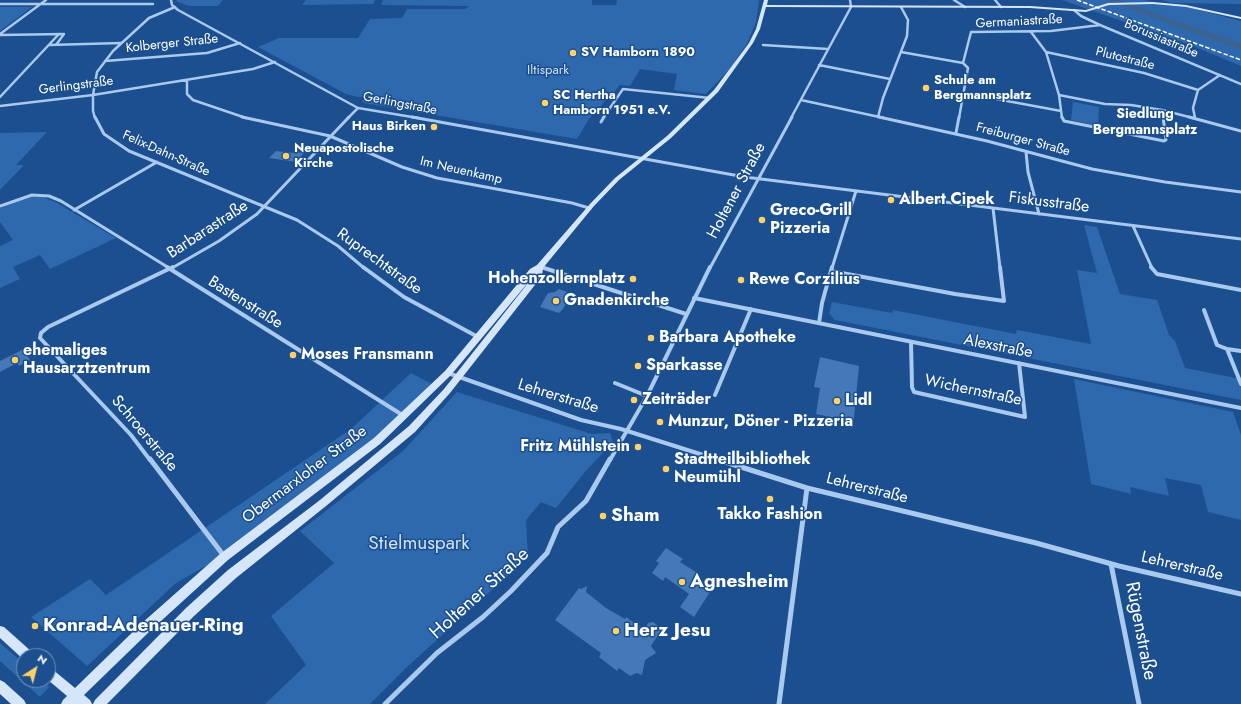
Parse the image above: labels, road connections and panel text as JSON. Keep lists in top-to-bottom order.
{
  "streets": {
    "street": [
      "Germaniastraße",
      "Borussiastraße",
      "Kolberger Straße",
      "Plutostraße",
      "Gerlingstraße",
      "Freiburger Straße",
      "Felix-Dahn-Straße",
      "Im Neuenkamp",
      "Holtener Straße",
      "Fiskusstraße",
      "Barbarastraße",
      "Ruprechtstraße",
      "Bastenstraße",
      "Alexstraße",
      "Wichernstraße",
      "Lehrerstraße",
      "Schroerstraße",
      "Obermarxloher Straße",
      "Rügenstraße"
    ]
  },
  "crossings": [
    ["Germaniastraße", "Borussiastraße"],
    ["Germaniastraße", "Freiburger Straße"],
    ["Kolberger Straße", "Felix-Dahn-Straße"],
    ["Gerlingstraße", "Felix-Dahn-Straße"],
    ["Gerlingstraße", "Im Neuenkamp"],
    ["Gerlingstraße", "Holtener Straße"],
    ["Gerlingstraße", "Fiskusstraße"],
    ["Gerlingstraße", "Barbarastraße"],
    ["Gerlingstraße", "Obermarxloher Straße"],
    ["Freiburger Straße", "Holtener Straße"],
    ["Felix-Dahn-Straße", "Barbarastraße"],
    ["Felix-Dahn-Straße", "Ruprechtstraße"],
    ["Im Neuenkamp", "Barbarastraße"],
    ["Im Neuenkamp", "Obermarxloher Straße"],
    ["Holtener Straße", "Fiskusstraße"],
    ["Holtener Straße", "Alexstraße"],
    ["Holtener Straße", "Lehrerstraße"],
    ["Barbarastraße", "Ruprechtstraße"],
    ["Barbarastraße", "Bastenstraße"],
    ["Barbarastraße", "Schroerstraße"],
    ["Ruprechtstraße", "Obermarxloher Straße"],
    ["Bastenstraße", "Obermarxloher Straße"],
    ["Alexstraße", "Wichernstraße"],
    ["Lehrerstraße", "Obermarxloher Straße"],
    ["Lehrerstraße", "Rügenstraße"],
    ["Schroerstraße", "Obermarxloher Straße"]
  ],
  "districts": ["Siedlung Bergmannsplatz"],
  "parks": ["Iltispark", "Stielmuspark"],
  "places": [
    "SV Hamborn 1890",
    "Schule am Bergmannsplatz",
    "SC Hertha Hamborn 1951 e.V.",
    "Haus Birken",
    "Neuapostolische Kirche",
    "Albert Cipek",
    "Greco-Grill Pizzeria",
    "Hohenzollernplatz",
    "Rewe Corzilius",
    "Gnadenkirche",
    "Barbara Apotheke",
    "Moses Fransmann",
    "ehemaliges Hausarztzentrum",
    "Sparkasse",
    "Zeiträder",
    "Lidl",
    "Munzur, Döner - Pizzeria",
    "Fritz Mühlstein",
    "Stadtteilbibliothek Neumühl",
    "Takko Fashion",
    "Sham",
    "Agnesheim",
    "Konrad-Adenauer-Ring",
    "Herz Jesu"
  ],
  "north": "top right"
}
